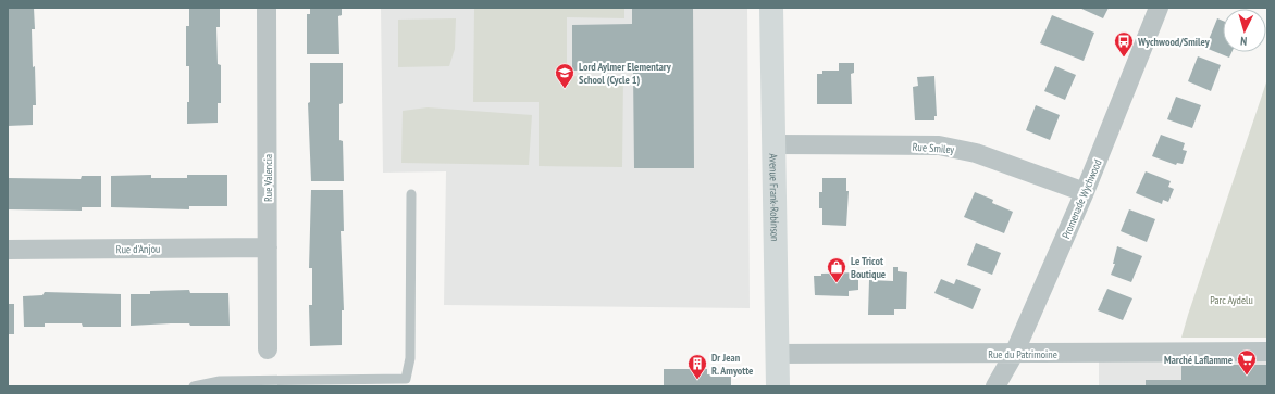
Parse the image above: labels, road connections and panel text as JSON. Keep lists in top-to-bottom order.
{
  "streets": {
    "main road": ["Avenue Frank-Robinson"],
    "street": [
      "Rue Smiley",
      "Rue Valencia",
      "Promenade Wychwood",
      "Rue d'Anjou",
      "Rue du Patrimoine"
    ]
  },
  "crossings": [
    ["Rue Smiley", "Avenue Frank-Robinson"],
    ["Rue Smiley", "Promenade Wychwood"],
    ["Rue Valencia", "Rue d'Anjou"],
    ["Avenue Frank-Robinson", "Rue du Patrimoine"],
    ["Promenade Wychwood", "Rue du Patrimoine"]
  ],
  "parks": ["Parc Aydelu"],
  "places": {
    "bus stop": ["Wychwood/Smiley"],
    "school or university": ["Lord Aylmer Elementary School (Cycle 1)"],
    "shop": ["Le Tricot Boutique"],
    "supermarket": ["Marché Laflamme"],
    "building": ["Dr Jean R. Amyotte"]
  },
  "north": "bottom"
}
